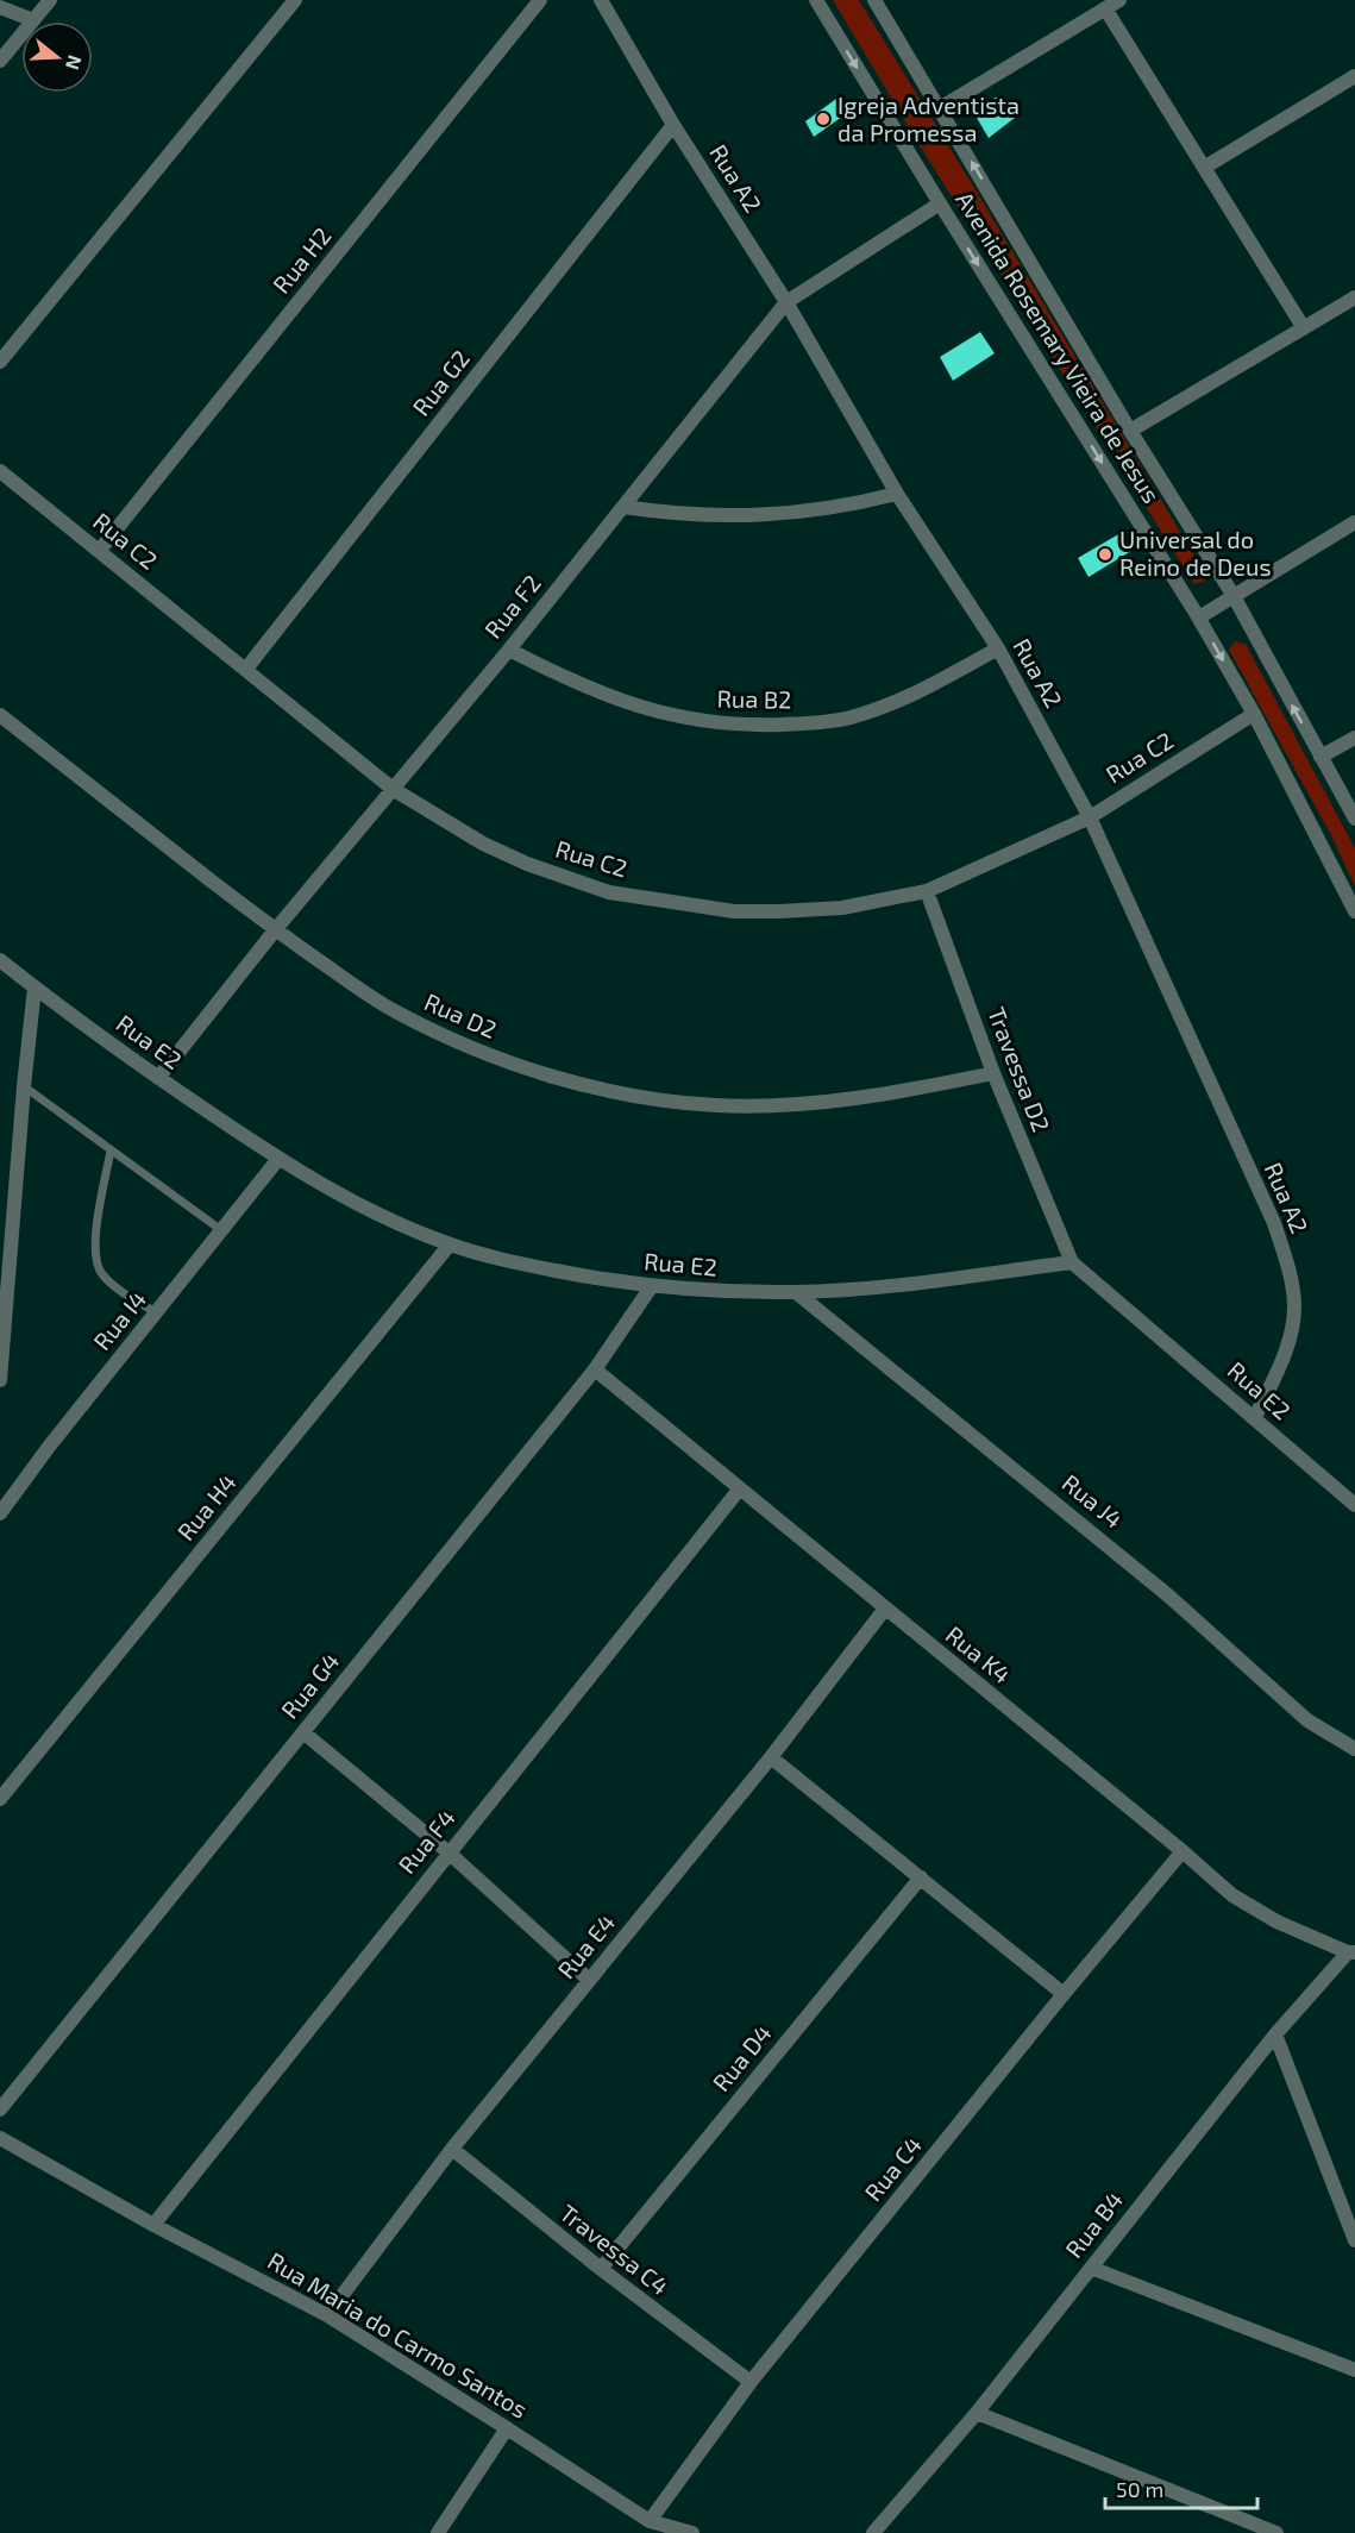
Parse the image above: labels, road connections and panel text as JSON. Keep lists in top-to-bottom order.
{
  "streets": {
    "street": [
      "Rua A2",
      "Rua H2",
      "Avenida Rosemary Vieira de Jesus",
      "Rua G2",
      "Rua C2",
      "Rua F2",
      "Rua B2",
      "Rua D2",
      "Rua E2",
      "Travessa D2",
      "Rua I4",
      "Rua J4",
      "Rua H4",
      "Rua K4",
      "Rua G4",
      "Rua F4",
      "Rua E4",
      "Rua D4",
      "Rua C4",
      "Rua B4",
      "Travessa C4",
      "Rua Maria do Carmo Santos"
    ]
  },
  "crossings": [
    ["Rua A2", "Rua G2"],
    ["Rua A2", "Rua C2"],
    ["Rua A2", "Rua F2"],
    ["Rua A2", "Rua B2"],
    ["Rua A2", "Rua E2"],
    ["Rua H2", "Rua C2"],
    ["Avenida Rosemary Vieira de Jesus", "Rua C2"],
    ["Avenida Rosemary Vieira de Jesus", "Rua F2"],
    ["Rua G2", "Rua C2"],
    ["Rua C2", "Rua F2"],
    ["Rua C2", "Travessa D2"],
    ["Rua F2", "Rua B2"],
    ["Rua F2", "Rua D2"],
    ["Rua F2", "Rua E2"],
    ["Rua D2", "Travessa D2"],
    ["Rua E2", "Travessa D2"],
    ["Rua E2", "Rua I4"],
    ["Rua E2", "Rua J4"],
    ["Rua E2", "Rua H4"],
    ["Rua E2", "Rua G4"],
    ["Rua K4", "Rua G4"],
    ["Rua K4", "Rua F4"],
    ["Rua K4", "Rua E4"],
    ["Rua K4", "Rua C4"],
    ["Rua K4", "Rua B4"],
    ["Rua F4", "Rua Maria do Carmo Santos"],
    ["Rua E4", "Travessa C4"],
    ["Rua E4", "Rua Maria do Carmo Santos"],
    ["Rua D4", "Travessa C4"],
    ["Rua C4", "Travessa C4"],
    ["Rua C4", "Rua Maria do Carmo Santos"]
  ],
  "places": ["Igreja Adventista da Promessa", "Universal do Reino de Deus"],
  "scale_bar": "50 m",
  "north": "right"
}
